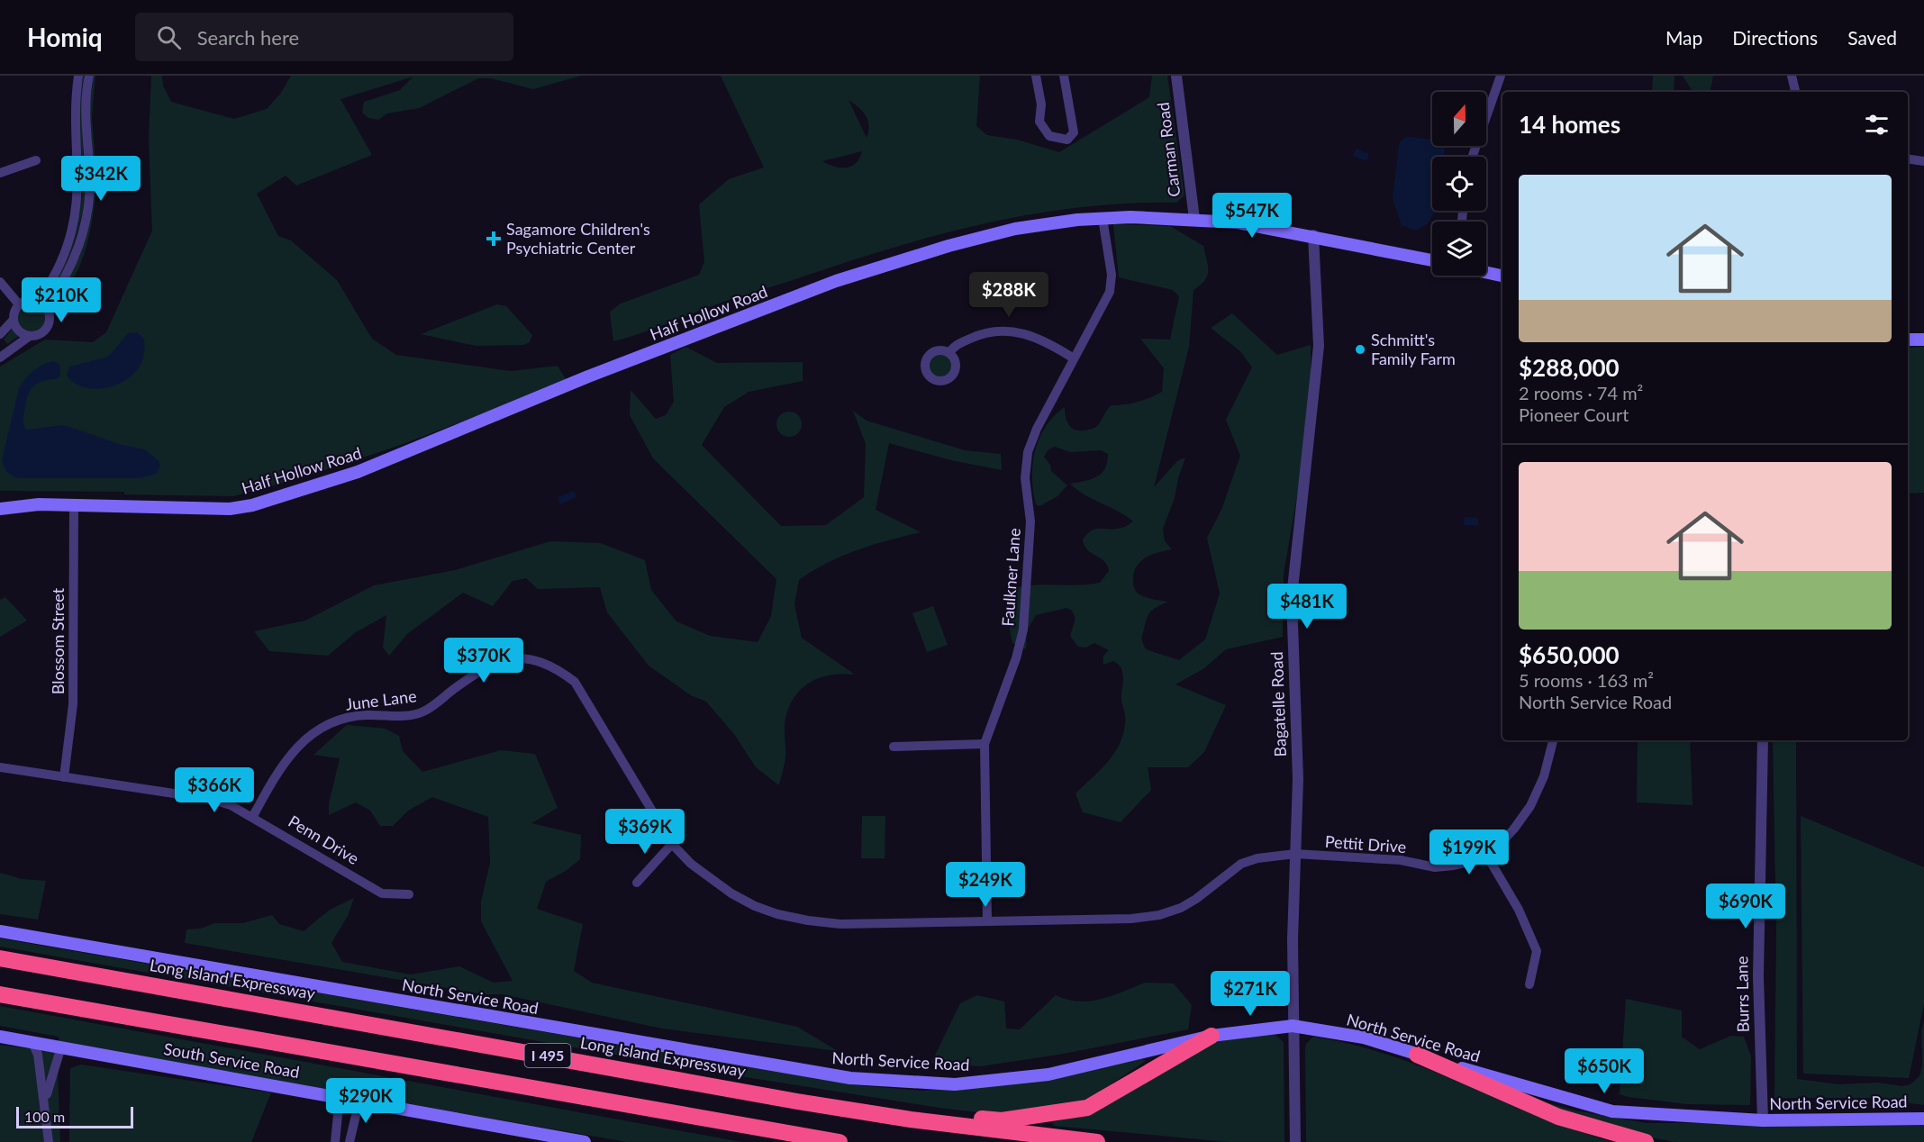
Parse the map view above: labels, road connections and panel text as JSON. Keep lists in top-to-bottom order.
{
  "streets": {
    "highway": ["Long Island Expressway", "I 495"],
    "main road": ["Half Hollow Road", "North Service Road", "South Service Road"],
    "street": [
      "Carman Road",
      "Faulkner Lane",
      "Blossom Street",
      "June Lane",
      "Bagatelle Road",
      "Penn Drive",
      "Pettit Drive",
      "Burrs Lane"
    ]
  },
  "crossings": [
    ["Carman Road", "Half Hollow Road"],
    ["Half Hollow Road", "Faulkner Lane"],
    ["Half Hollow Road", "Blossom Street"],
    ["Half Hollow Road", "Bagatelle Road"],
    ["Faulkner Lane", "June Lane"],
    ["Faulkner Lane", "Pettit Drive"],
    ["Blossom Street", "Penn Drive"],
    ["June Lane", "Penn Drive"],
    ["June Lane", "Pettit Drive"],
    ["Bagatelle Road", "Pettit Drive"],
    ["Bagatelle Road", "North Service Road"],
    ["Burrs Lane", "North Service Road"]
  ],
  "places": {
    "health": ["Sagamore Children's Psychiatric Center"],
    "other": ["Schmitt's Family Farm"]
  },
  "scale_bar": "100 m",
  "north": "top",
  "page": {
    "header": "Homiq",
    "search": "Search here",
    "nav": ["Map", "Directions", "Saved"],
    "heading": "14 homes",
    "price": [
      "$342K",
      "$547K",
      "$288K",
      "$210K",
      "$481K",
      "$370K",
      "$366K",
      "$369K",
      "$199K",
      "$249K",
      "$690K",
      "$271K",
      "$650K",
      "$290K"
    ],
    "list": [
      {
        "name": "$288,000",
        "note": "2 rooms · 74 m² · Pioneer Court"
      },
      {
        "name": "$650,000",
        "note": "5 rooms · 163 m² · North Service Road"
      }
    ],
    "scale": "100 m"
  }
}
